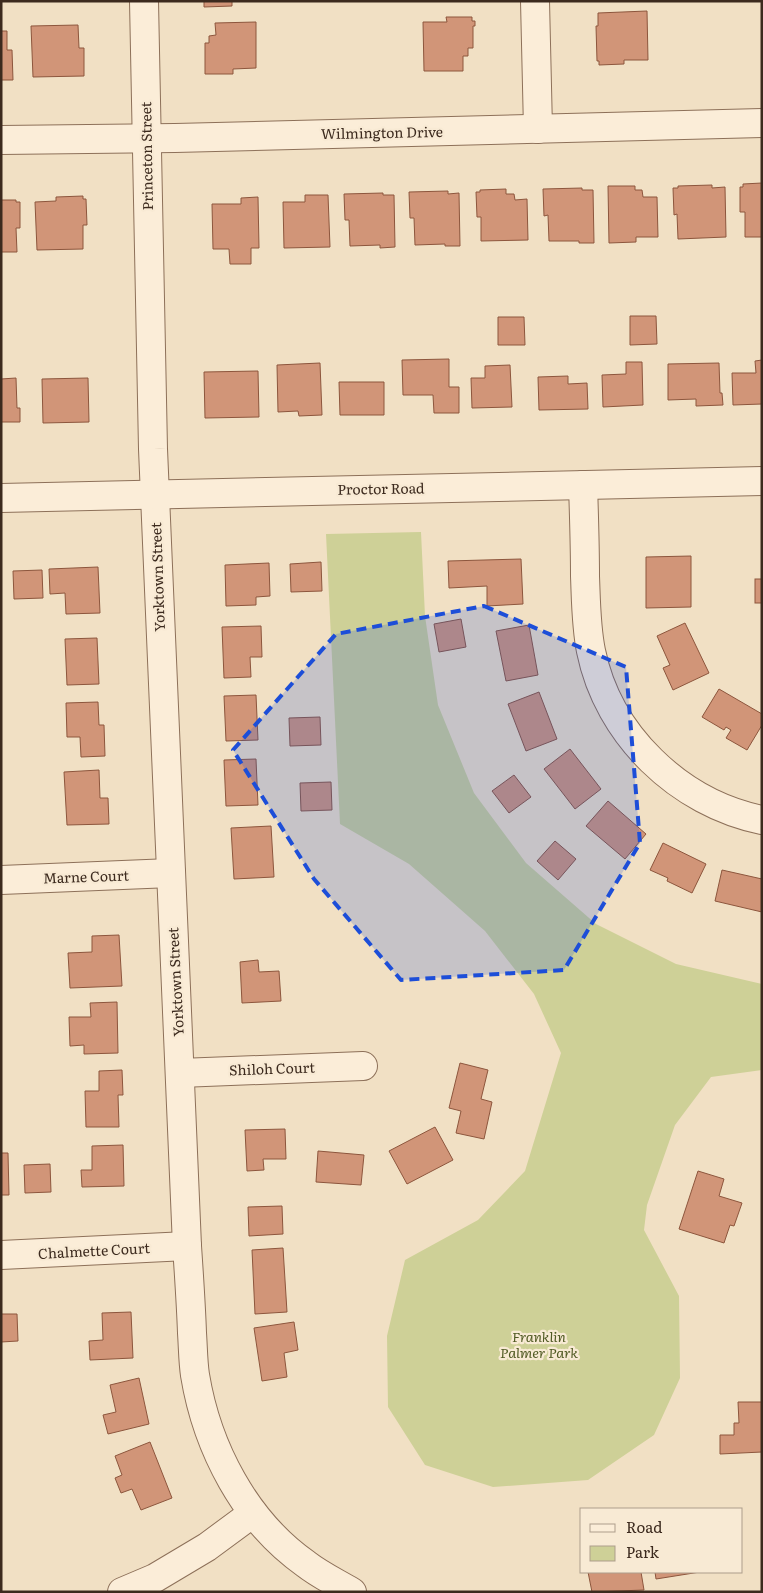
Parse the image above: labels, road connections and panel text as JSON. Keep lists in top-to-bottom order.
{
  "streets": {
    "street": [
      "Wilmington Drive",
      "Princeton Street",
      "Proctor Road",
      "Yorktown Street",
      "Marne Court",
      "Shiloh Court",
      "Chalmette Court"
    ]
  },
  "crossings": [
    ["Wilmington Drive", "Princeton Street"],
    ["Princeton Street", "Yorktown Street"],
    ["Proctor Road", "Yorktown Street"],
    ["Yorktown Street", "Marne Court"],
    ["Yorktown Street", "Shiloh Court"],
    ["Yorktown Street", "Chalmette Court"]
  ],
  "parks": ["Franklin Palmer Park"],
  "legend": ["Road", "Park"]
}
